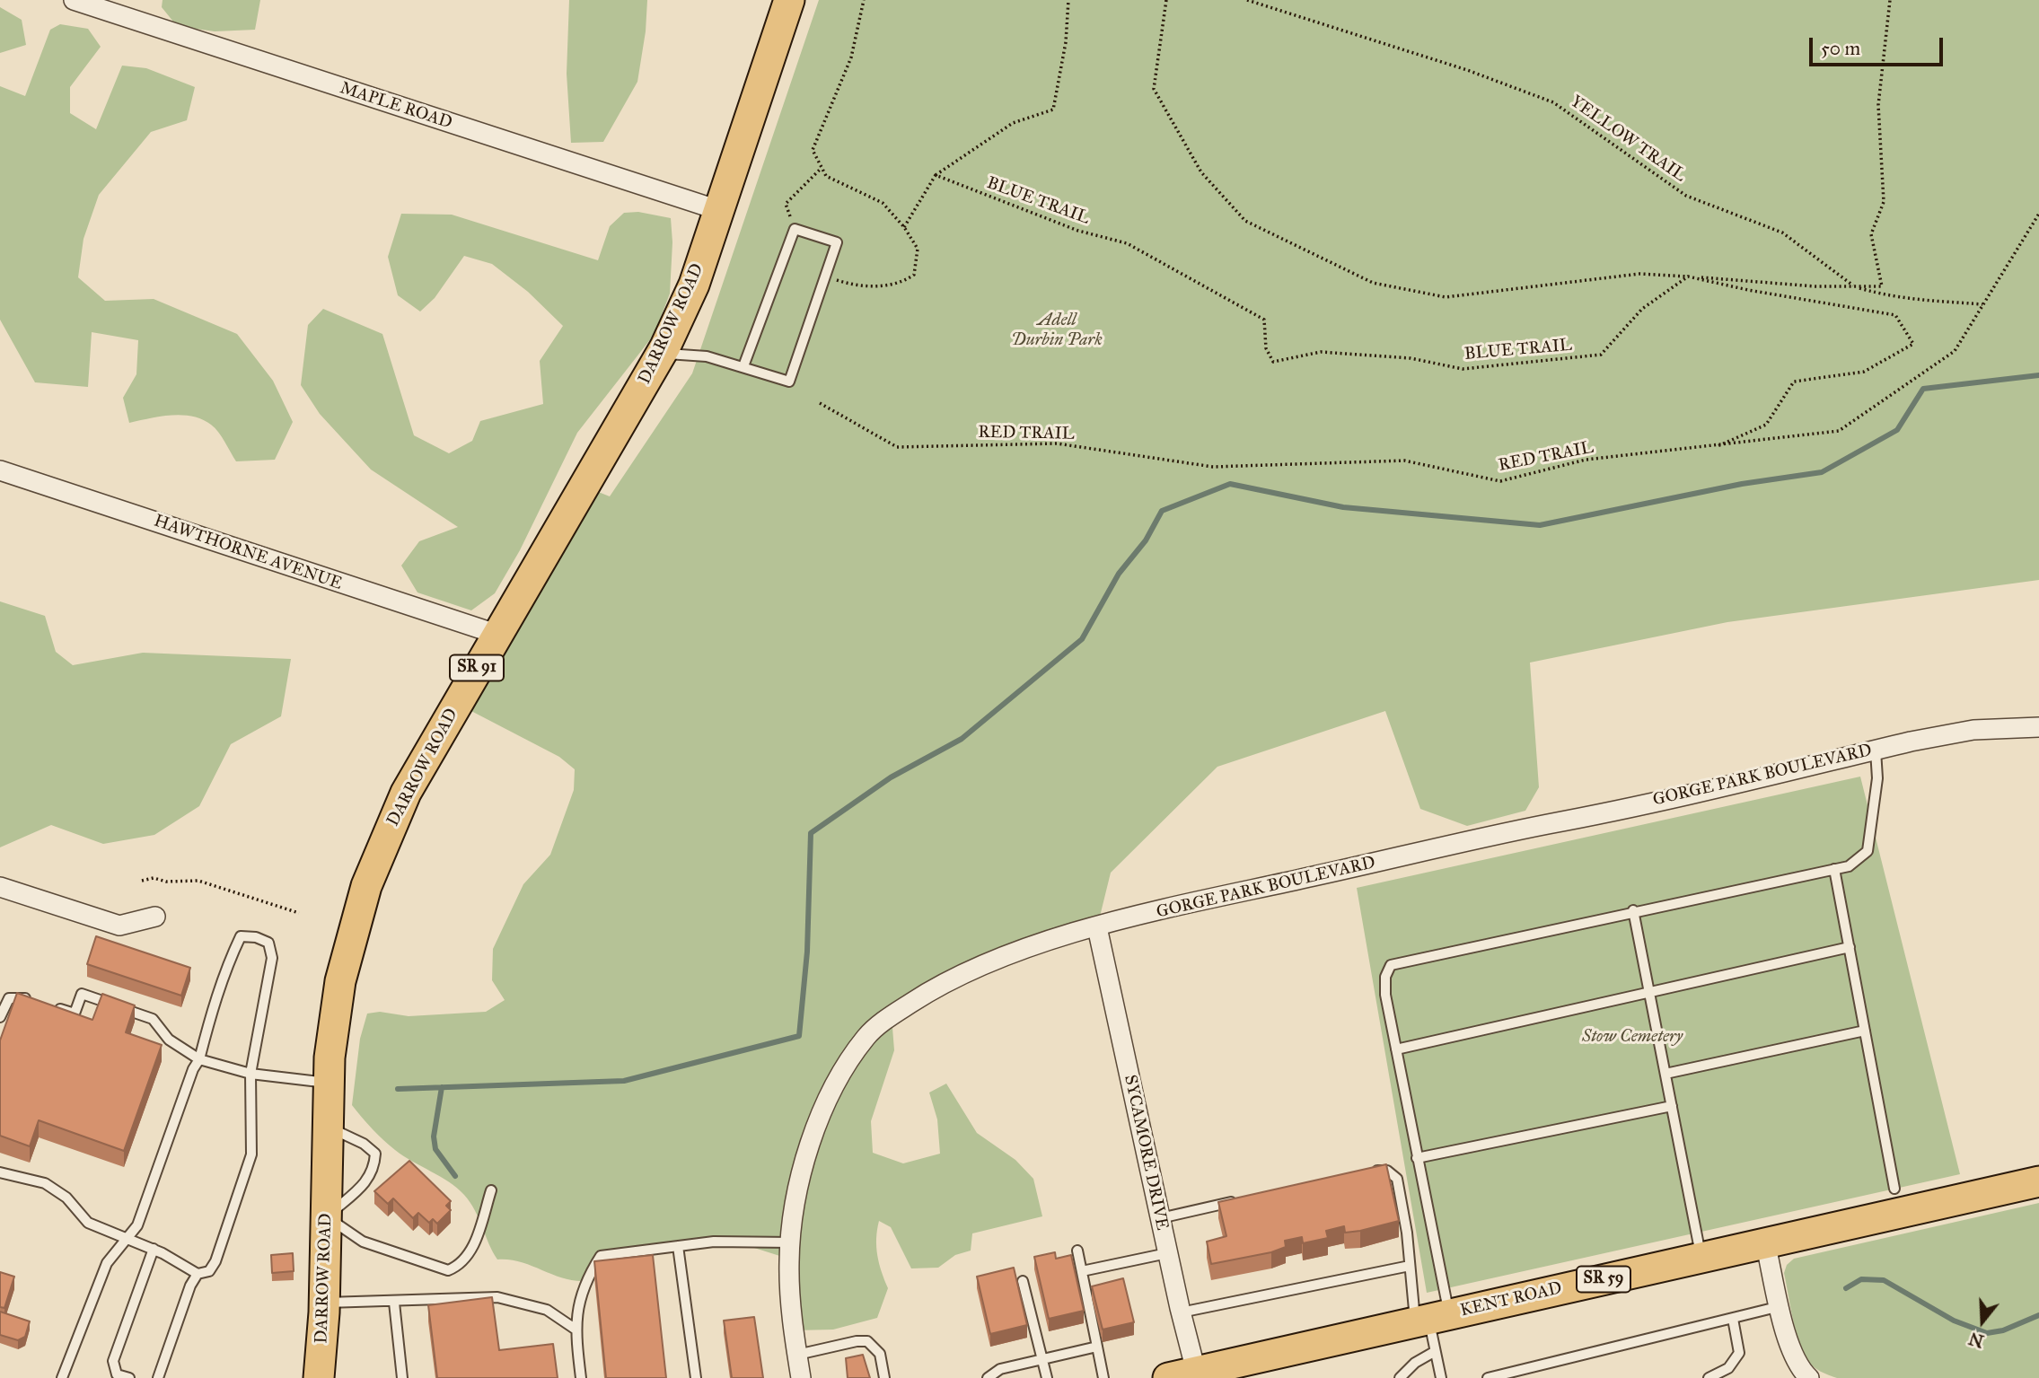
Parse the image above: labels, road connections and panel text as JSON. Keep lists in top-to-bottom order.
{
  "streets": {
    "main road": [
      "DARROW ROAD",
      "SR 91",
      "SR 59",
      "KENT ROAD"
    ],
    "street": [
      "MAPLE ROAD",
      "HAWTHORNE AVENUE",
      "GORGE PARK BOULEVARD",
      "SYCAMORE DRIVE"
    ],
    "path": ["YELLOW TRAIL", "BLUE TRAIL", "RED TRAIL"]
  },
  "crossings": [
    ["MAPLE ROAD", "DARROW ROAD"],
    ["YELLOW TRAIL", "RED TRAIL"],
    ["DARROW ROAD", "HAWTHORNE AVENUE"],
    ["GORGE PARK BOULEVARD", "SYCAMORE DRIVE"],
    ["SYCAMORE DRIVE", "KENT ROAD"]
  ],
  "parks": ["Adell Durbin Park", "Stow Cemetery"],
  "scale_bar": "50 m",
  "north": "bottom"
}
